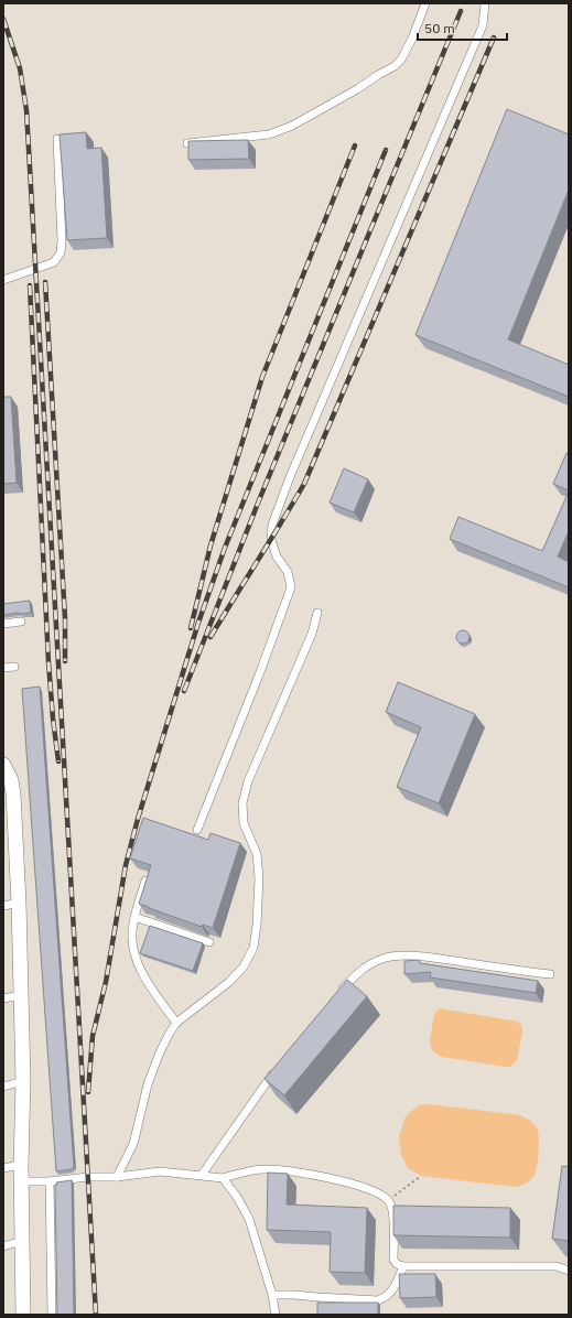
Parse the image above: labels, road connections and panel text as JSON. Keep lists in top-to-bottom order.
{
  "scale_bar": "50 m"
}
